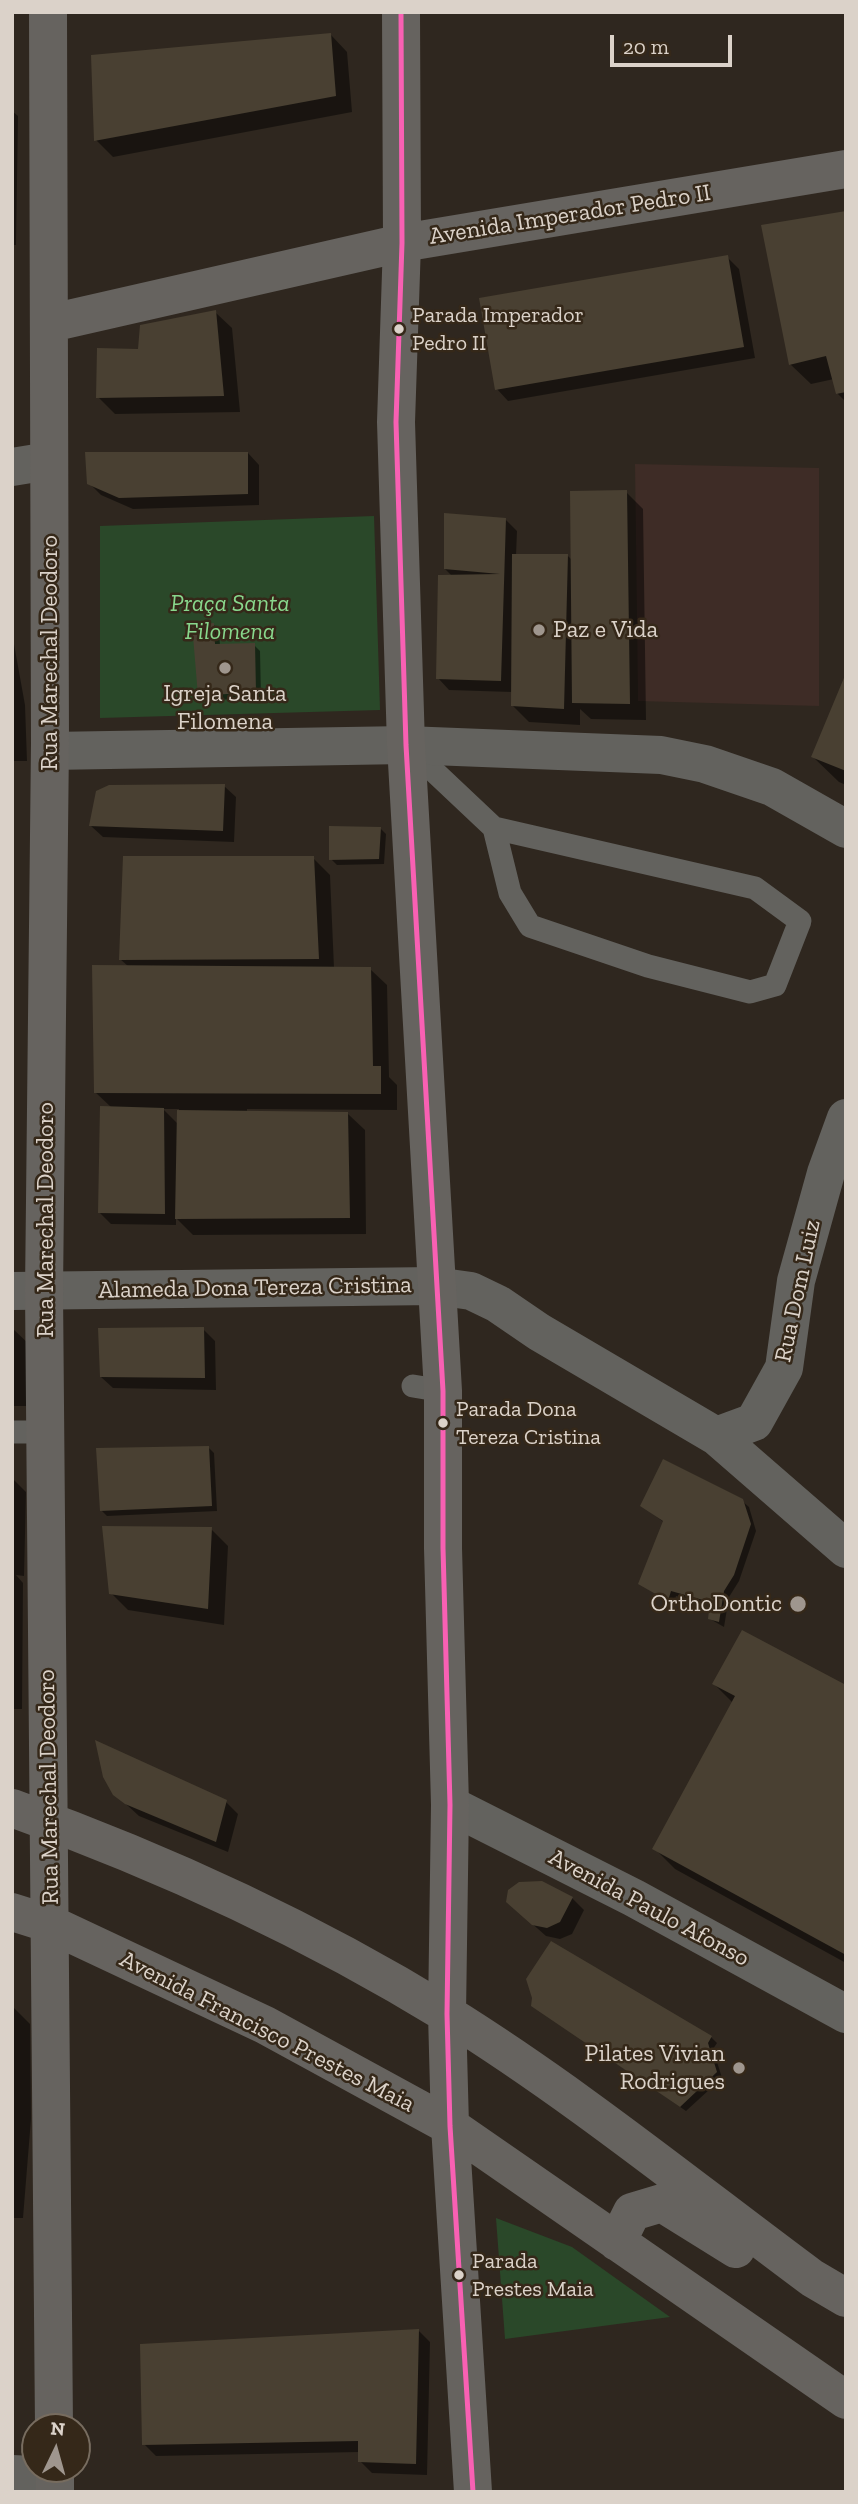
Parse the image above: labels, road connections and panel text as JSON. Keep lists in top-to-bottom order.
{
  "streets": {
    "main road": ["Avenida Imperador Pedro II", "Rua Marechal Deodoro", "Avenida Francisco Prestes Maia"],
    "street": ["Alameda Dona Tereza Cristina", "Rua Dom Luiz", "Avenida Paulo Afonso"]
  },
  "crossings": [
    ["Avenida Imperador Pedro II", "Rua Marechal Deodoro"],
    ["Rua Marechal Deodoro", "Alameda Dona Tereza Cristina"],
    ["Rua Marechal Deodoro", "Avenida Francisco Prestes Maia"],
    ["Alameda Dona Tereza Cristina", "Rua Dom Luiz"]
  ],
  "parks": ["Praça Santa Filomena"],
  "places": [
    "Parada Imperador Pedro II",
    "Paz e Vida",
    "Igreja Santa Filomena",
    "Parada Dona Tereza Cristina",
    "OrthoDontic",
    "Pilates Vivian Rodrigues",
    "Parada Prestes Maia"
  ],
  "scale_bar": "20 m",
  "north": "top"
}
